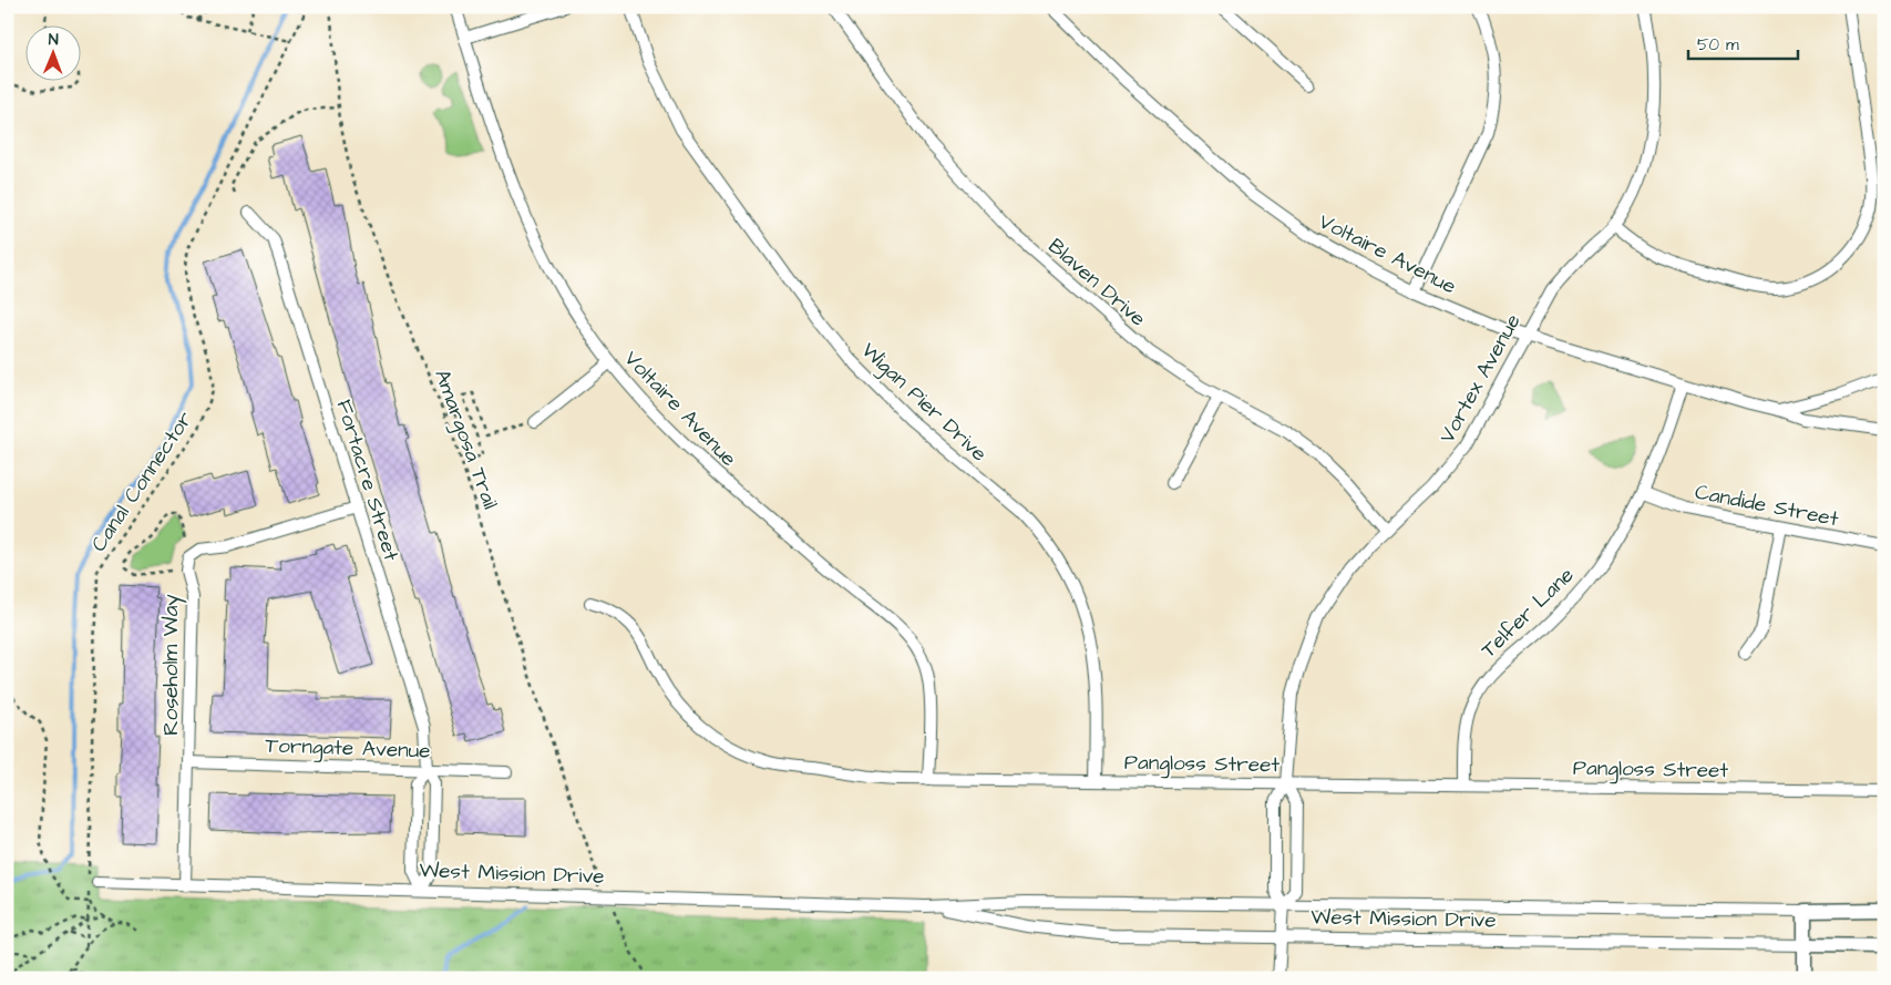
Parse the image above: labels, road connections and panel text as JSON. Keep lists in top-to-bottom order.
{
  "streets": {
    "street": [
      "Voltaire Avenue",
      "Blaven Drive",
      "Vortex Avenue",
      "Wigan Pier Drive",
      "Fortacre Street",
      "Candide Street",
      "Telfer Lane",
      "Roseholm Way",
      "Torngate Avenue",
      "Pangloss Street",
      "West Mission Drive"
    ],
    "path": ["Amargosa Trail", "Canal Connector"]
  },
  "crossings": [
    ["Voltaire Avenue", "Vortex Avenue"],
    ["Voltaire Avenue", "Telfer Lane"],
    ["Voltaire Avenue", "Pangloss Street"],
    ["Blaven Drive", "Vortex Avenue"],
    ["Vortex Avenue", "Pangloss Street"],
    ["Vortex Avenue", "West Mission Drive"],
    ["Wigan Pier Drive", "Pangloss Street"],
    ["Fortacre Street", "Roseholm Way"],
    ["Fortacre Street", "Torngate Avenue"],
    ["Fortacre Street", "West Mission Drive"],
    ["Candide Street", "Telfer Lane"],
    ["Telfer Lane", "Pangloss Street"],
    ["Roseholm Way", "Torngate Avenue"],
    ["Roseholm Way", "West Mission Drive"]
  ],
  "scale_bar": "50 m",
  "north": "top"
}
